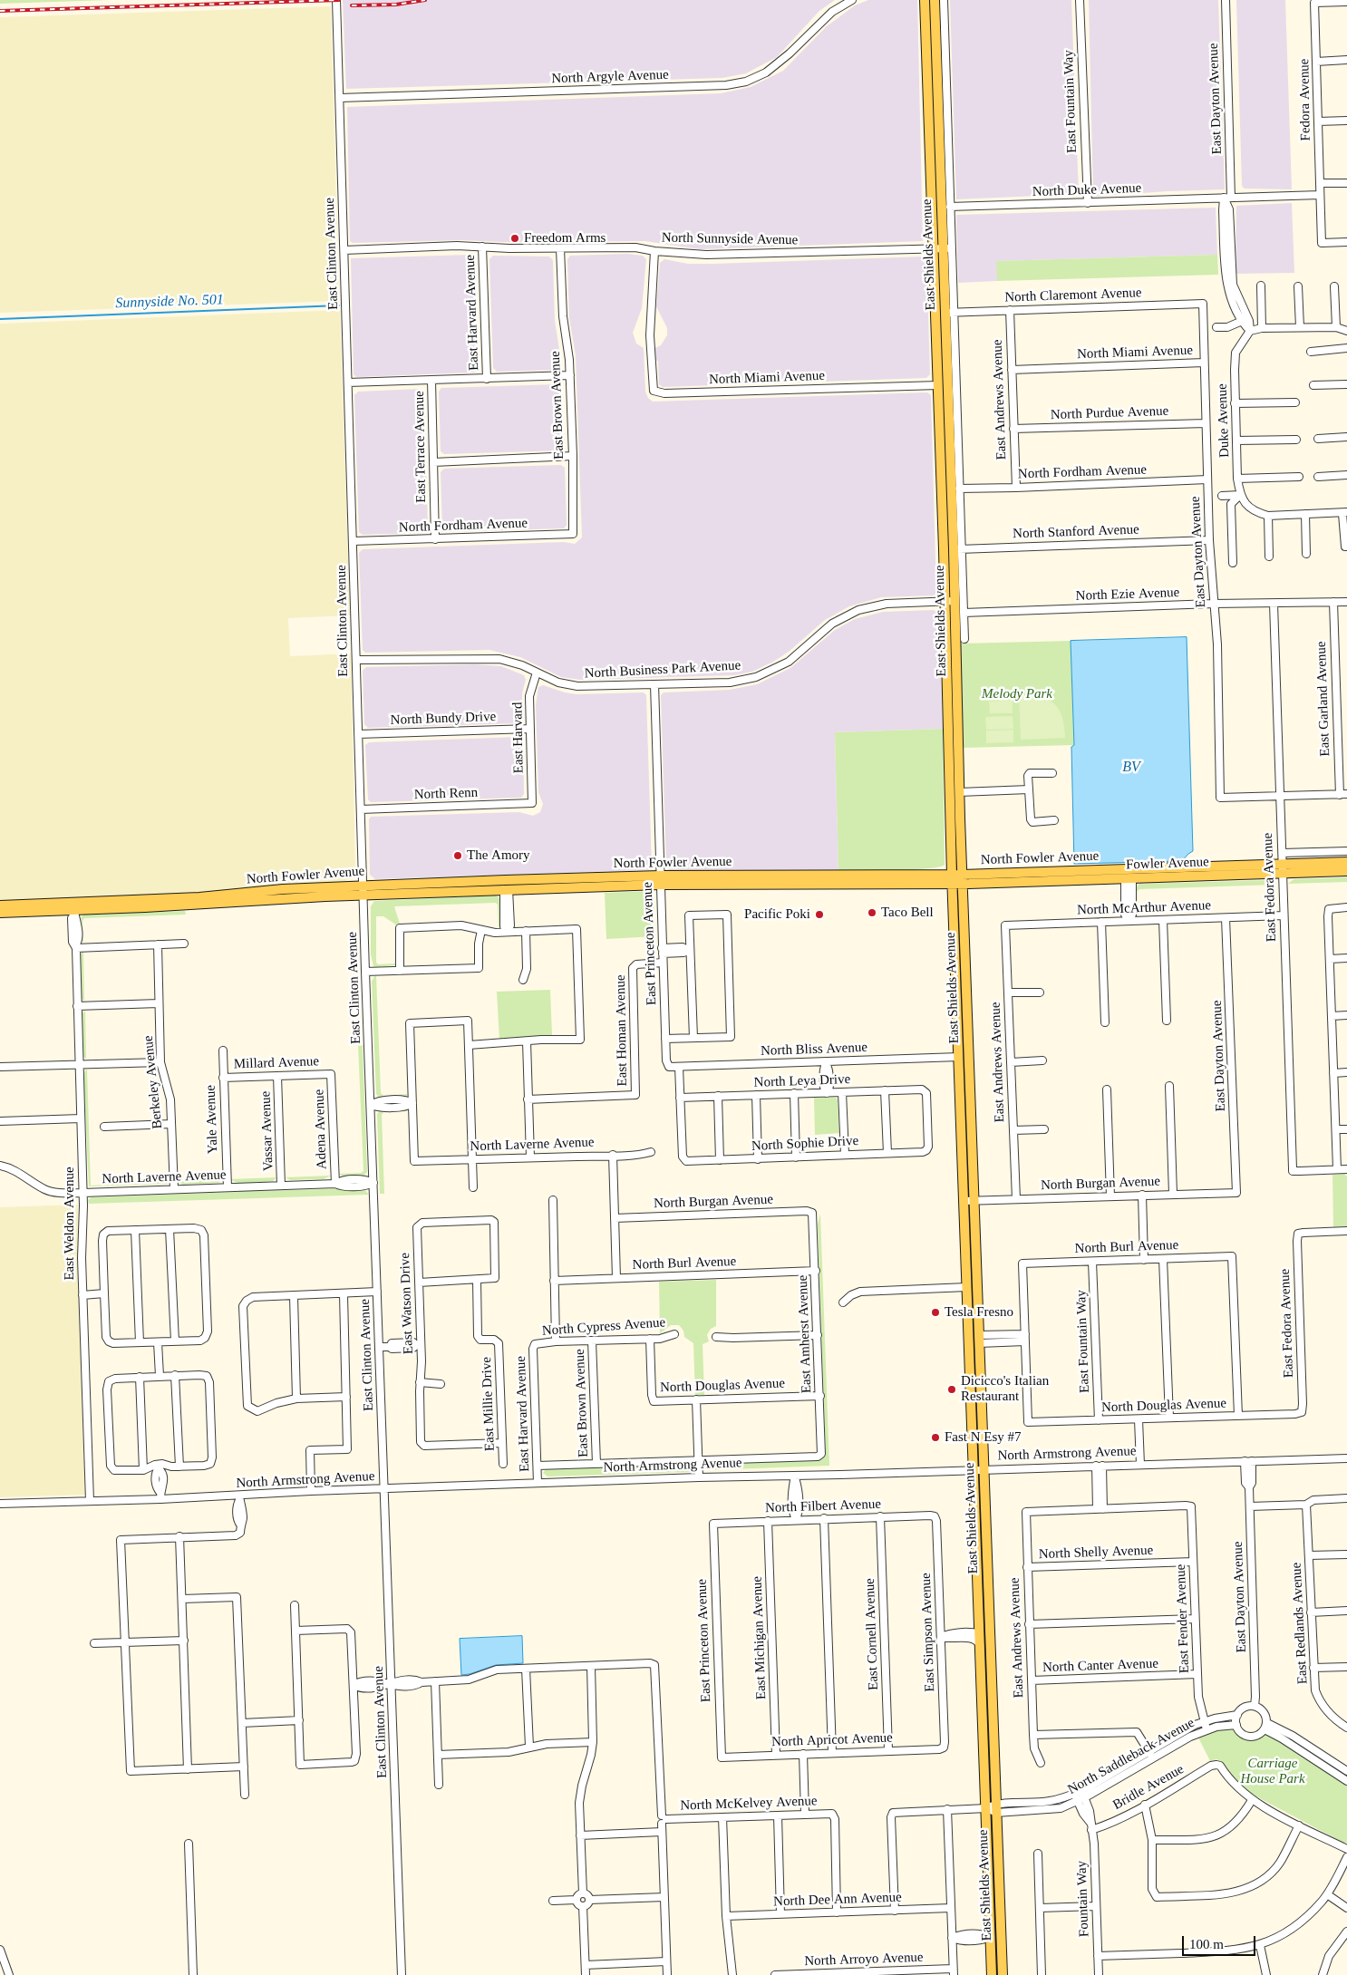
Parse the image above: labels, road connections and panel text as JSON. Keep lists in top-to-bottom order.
{
  "streets": {
    "main road": ["East Shields Avenue", "North Fowler Avenue", "Fowler Avenue"],
    "street": [
      "North Argyle Avenue",
      "East Dayton Avenue",
      "Fedora Avenue",
      "East Fountain Way",
      "North Duke Avenue",
      "North Sunnyside Avenue",
      "East Clinton Avenue",
      "North Claremont Avenue",
      "East Harvard Avenue",
      "North Miami Avenue",
      "East Andrews Avenue",
      "East Brown Avenue",
      "North Purdue Avenue",
      "Duke Avenue",
      "East Terrace Avenue",
      "North Fordham Avenue",
      "North Stanford Avenue",
      "North Ezie Avenue",
      "North Business Park Avenue",
      "East Garland Avenue",
      "North Bundy Drive",
      "East Harvard",
      "North Renn",
      "East Fedora Avenue",
      "North McArthur Avenue",
      "East Princeton Avenue",
      "East Homan Avenue",
      "North Bliss Avenue",
      "Millard Avenue",
      "North Leya Drive",
      "Berkeley Avenue",
      "Yale Avenue",
      "Adena Avenue",
      "Vassar Avenue",
      "North Sophie Drive",
      "North Laverne Avenue",
      "North Burgan Avenue",
      "East Weldon Avenue",
      "North Burl Avenue",
      "East Watson Drive",
      "North Cypress Avenue",
      "East Amherst Avenue",
      "North Douglas Avenue",
      "East Millie Drive",
      "North Armstrong Avenue",
      "North Filbert Avenue",
      "North Shelly Avenue",
      "East Fender Avenue",
      "East Redlands Avenue",
      "East Simpson Avenue",
      "East Cornell Avenue",
      "East Michigan Avenue",
      "North Canter Avenue",
      "North Apricot Avenue",
      "North Saddleback Avenue",
      "Bridle Avenue",
      "North McKelvey Avenue",
      "Fountain Way",
      "North Dee Ann Avenue",
      "North Arroyo Avenue"
    ]
  },
  "crossings": [
    ["North Argyle Avenue", "East Clinton Avenue"],
    ["East Dayton Avenue", "North Duke Avenue"],
    ["East Dayton Avenue", "North Claremont Avenue"],
    ["East Dayton Avenue", "North Miami Avenue"],
    ["East Dayton Avenue", "North Purdue Avenue"],
    ["East Dayton Avenue", "North Fordham Avenue"],
    ["East Dayton Avenue", "North Stanford Avenue"],
    ["East Dayton Avenue", "North Ezie Avenue"],
    ["East Dayton Avenue", "East Fedora Avenue"],
    ["East Dayton Avenue", "North McArthur Avenue"],
    ["East Dayton Avenue", "North Burgan Avenue"],
    ["East Dayton Avenue", "North Armstrong Avenue"],
    ["East Dayton Avenue", "North Saddleback Avenue"],
    ["Fedora Avenue", "North Duke Avenue"],
    ["East Fountain Way", "North Duke Avenue"],
    ["East Fountain Way", "North Burl Avenue"],
    ["East Fountain Way", "North Douglas Avenue"],
    ["North Duke Avenue", "East Shields Avenue"],
    ["North Sunnyside Avenue", "East Clinton Avenue"],
    ["North Sunnyside Avenue", "East Shields Avenue"],
    ["North Sunnyside Avenue", "East Harvard Avenue"],
    ["North Sunnyside Avenue", "North Miami Avenue"],
    ["North Sunnyside Avenue", "East Brown Avenue"],
    ["East Clinton Avenue", "North Fordham Avenue"],
    ["East Clinton Avenue", "North Business Park Avenue"],
    ["East Clinton Avenue", "North Bundy Drive"],
    ["East Clinton Avenue", "North Renn"],
    ["East Clinton Avenue", "North Fowler Avenue"],
    ["East Clinton Avenue", "North Laverne Avenue"],
    ["East Clinton Avenue", "North Armstrong Avenue"],
    ["East Shields Avenue", "North Claremont Avenue"],
    ["East Shields Avenue", "North Miami Avenue"],
    ["East Shields Avenue", "North Fordham Avenue"],
    ["East Shields Avenue", "North Stanford Avenue"],
    ["East Shields Avenue", "North Ezie Avenue"],
    ["East Shields Avenue", "North Business Park Avenue"],
    ["East Shields Avenue", "North Fowler Avenue"],
    ["East Shields Avenue", "Fowler Avenue"],
    ["East Shields Avenue", "North Bliss Avenue"],
    ["East Shields Avenue", "North Burgan Avenue"],
    ["East Shields Avenue", "North Armstrong Avenue"],
    ["East Shields Avenue", "North Saddleback Avenue"],
    ["North Claremont Avenue", "East Andrews Avenue"],
    ["East Harvard Avenue", "North Cypress Avenue"],
    ["East Harvard Avenue", "North Armstrong Avenue"],
    ["North Miami Avenue", "East Andrews Avenue"],
    ["East Andrews Avenue", "North Purdue Avenue"],
    ["East Andrews Avenue", "North Fordham Avenue"],
    ["East Andrews Avenue", "North McArthur Avenue"],
    ["East Andrews Avenue", "North Burgan Avenue"],
    ["East Andrews Avenue", "North Shelly Avenue"],
    ["East Andrews Avenue", "East Fender Avenue"],
    ["East Andrews Avenue", "North Canter Avenue"],
    ["East Brown Avenue", "North Fordham Avenue"],
    ["East Brown Avenue", "North Cypress Avenue"],
    ["East Brown Avenue", "North Armstrong Avenue"],
    ["East Terrace Avenue", "North Fordham Avenue"],
    ["North Ezie Avenue", "East Garland Avenue"],
    ["North Ezie Avenue", "East Fedora Avenue"],
    ["North Business Park Avenue", "East Harvard"],
    ["North Business Park Avenue", "East Princeton Avenue"],
    ["North Bundy Drive", "East Harvard"],
    ["East Harvard", "North Renn"],
    ["North Fowler Avenue", "Fowler Avenue"],
    ["North Fowler Avenue", "East Fedora Avenue"],
    ["North Fowler Avenue", "East Princeton Avenue"],
    ["North Fowler Avenue", "East Weldon Avenue"],
    ["Fowler Avenue", "East Fedora Avenue"],
    ["East Fedora Avenue", "North McArthur Avenue"],
    ["East Fedora Avenue", "North Douglas Avenue"],
    ["East Princeton Avenue", "East Homan Avenue"],
    ["East Princeton Avenue", "North Bliss Avenue"],
    ["East Princeton Avenue", "North Filbert Avenue"],
    ["East Princeton Avenue", "North Apricot Avenue"],
    ["Millard Avenue", "Yale Avenue"],
    ["Millard Avenue", "Adena Avenue"],
    ["Millard Avenue", "Vassar Avenue"],
    ["North Leya Drive", "North Sophie Drive"],
    ["Berkeley Avenue", "North Laverne Avenue"],
    ["Yale Avenue", "North Laverne Avenue"],
    ["Adena Avenue", "North Laverne Avenue"],
    ["Vassar Avenue", "North Laverne Avenue"],
    ["North Laverne Avenue", "East Weldon Avenue"],
    ["North Burgan Avenue", "East Amherst Avenue"],
    ["East Weldon Avenue", "North Armstrong Avenue"],
    ["North Burl Avenue", "East Amherst Avenue"],
    ["North Burl Avenue", "North Douglas Avenue"],
    ["East Watson Drive", "East Millie Drive"],
    ["North Cypress Avenue", "North Douglas Avenue"],
    ["East Amherst Avenue", "North Douglas Avenue"],
    ["East Amherst Avenue", "North Armstrong Avenue"],
    ["North Filbert Avenue", "East Simpson Avenue"],
    ["North Filbert Avenue", "East Cornell Avenue"],
    ["North Filbert Avenue", "East Michigan Avenue"],
    ["North Shelly Avenue", "East Fender Avenue"],
    ["East Fender Avenue", "North Canter Avenue"],
    ["East Fender Avenue", "North Saddleback Avenue"],
    ["East Simpson Avenue", "North Apricot Avenue"],
    ["East Cornell Avenue", "North Apricot Avenue"],
    ["East Michigan Avenue", "North Apricot Avenue"],
    ["North Saddleback Avenue", "Fountain Way"],
    ["Bridle Avenue", "Fountain Way"],
    ["North McKelvey Avenue", "North Dee Ann Avenue"]
  ],
  "water": ["Sunnyside No. 501", "BV"],
  "parks": ["Melody Park", "Carriage House Park"],
  "places": [
    "Freedom Arms",
    "The Amory",
    "Taco Bell",
    "Pacific Poki",
    "Tesla Fresno",
    "Dicicco's Italian Restaurant",
    "Fast N Esy #7"
  ],
  "scale_bar": "100 m"
}
